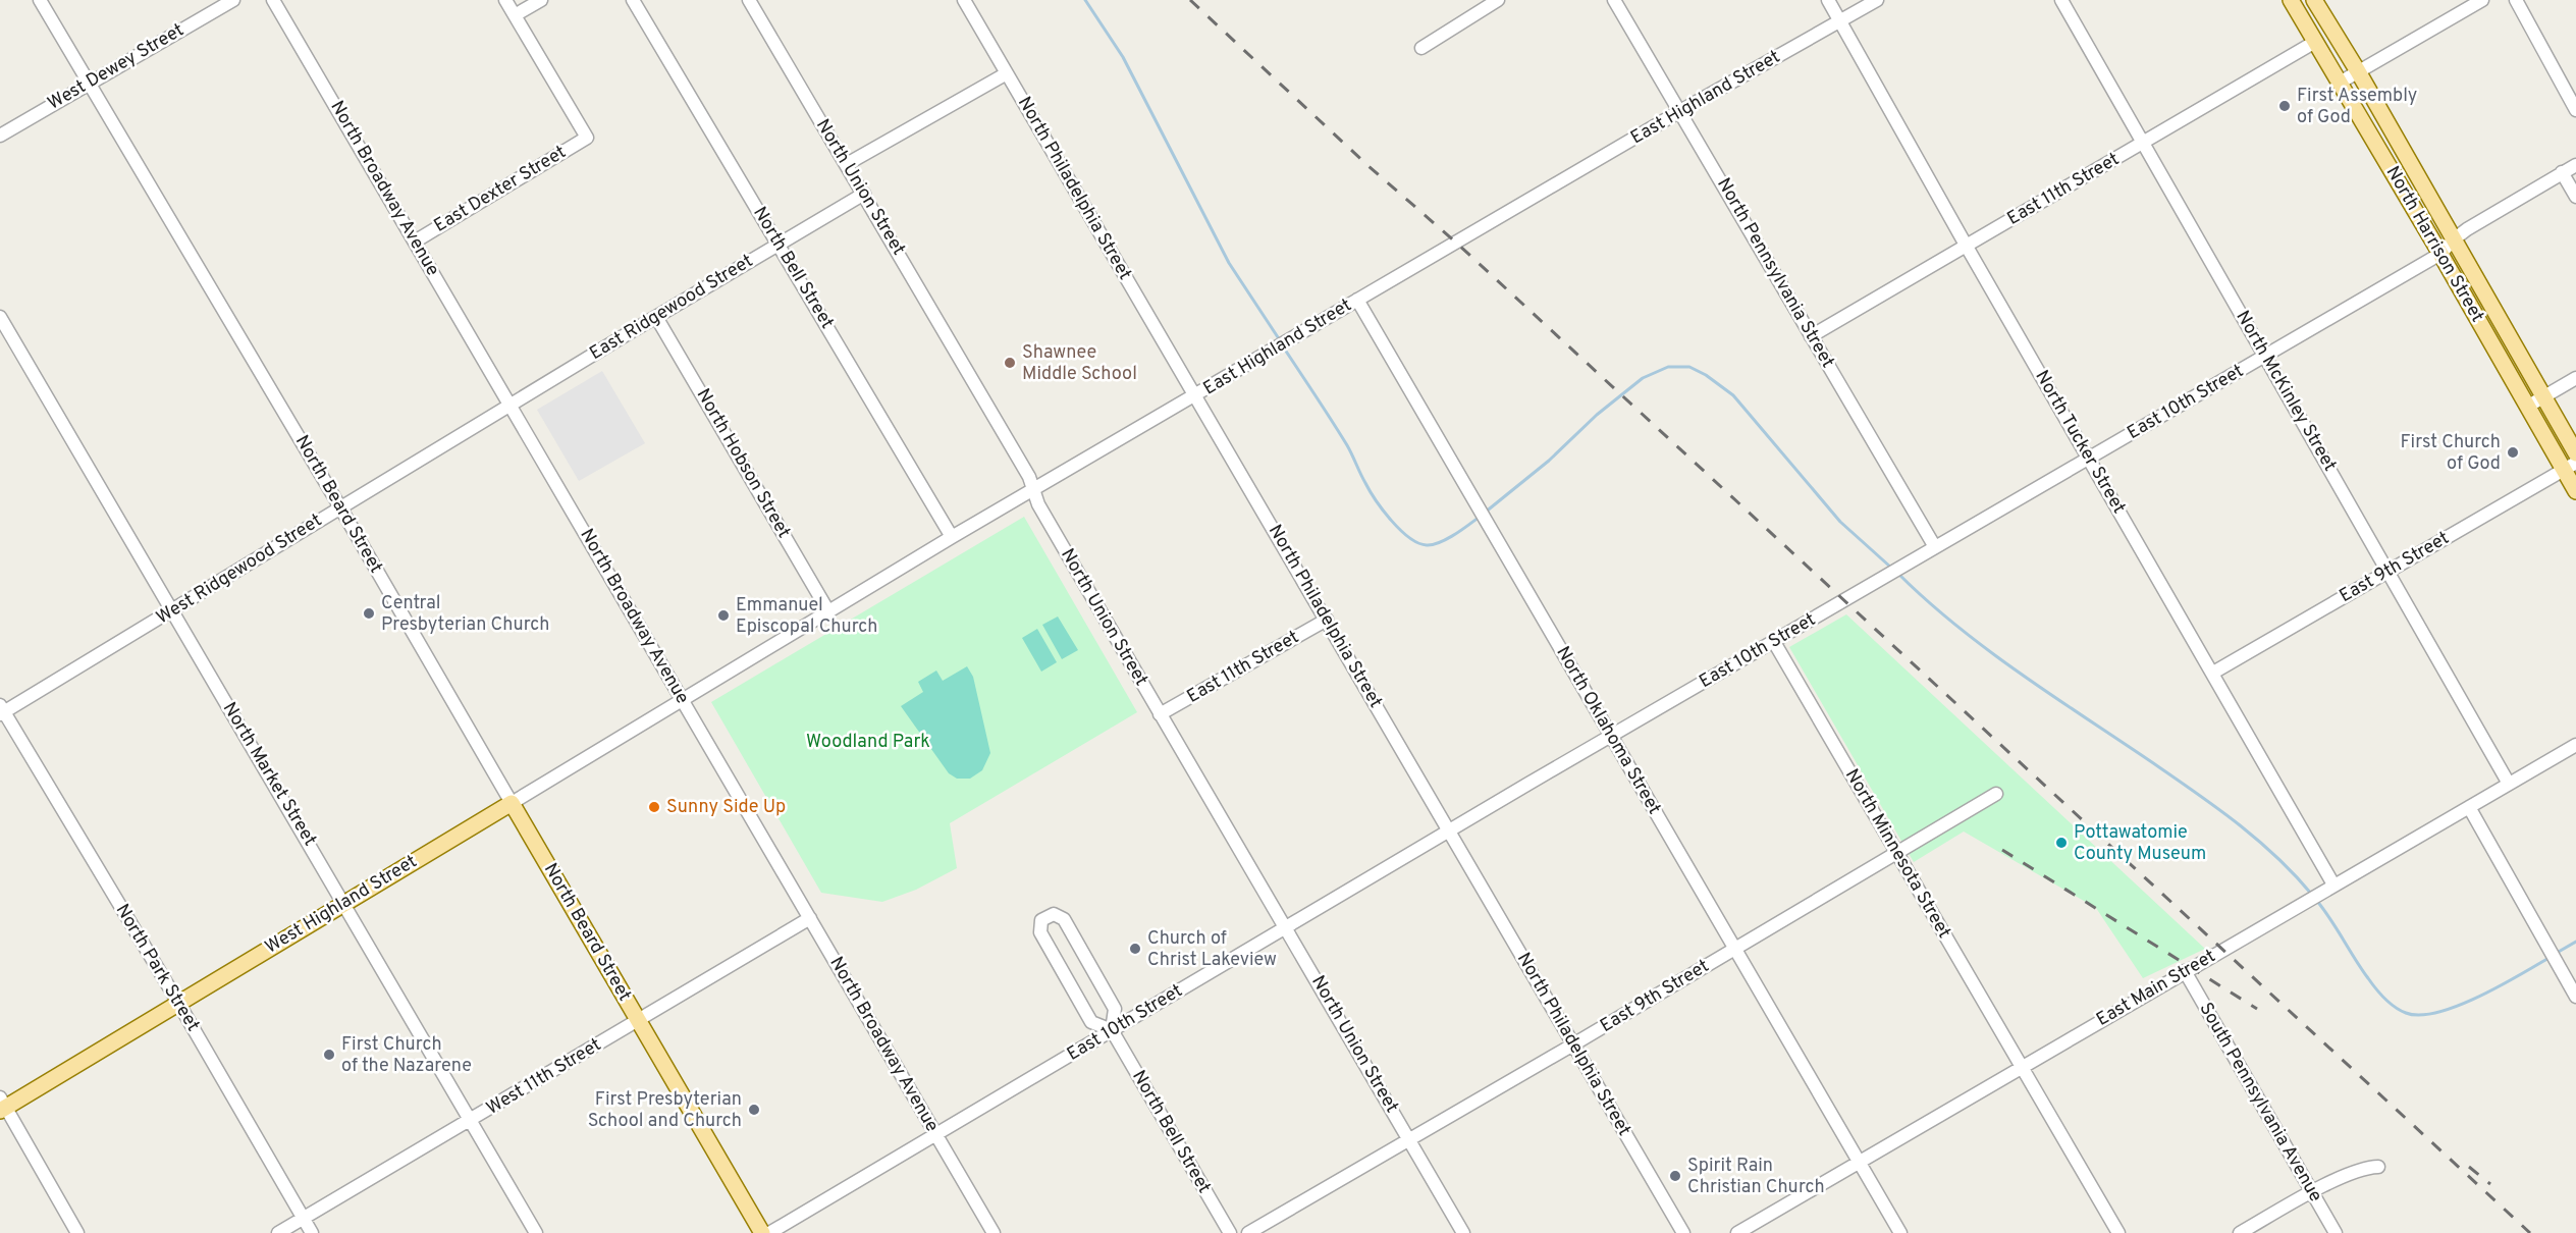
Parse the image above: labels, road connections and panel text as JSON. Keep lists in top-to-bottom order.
{
  "streets": {
    "main road": ["North Harrison Street", "North Beard Street", "West Highland Street"],
    "street": [
      "West Dewey Street",
      "East Highland Street",
      "North Union Street",
      "North Broadway Avenue",
      "North Philadelphia Street",
      "East Dexter Street",
      "East 11th Street",
      "North Bell Street",
      "North Pennsylvania Street",
      "East Ridgewood Street",
      "North McKinley Street",
      "East 10th Street",
      "North Tucker Street",
      "North Hobson Street",
      "East 9th Street",
      "West Ridgewood Street",
      "North Oklahoma Street",
      "North Market Street",
      "North Minnesota Street",
      "North Park Street",
      "East Main Street",
      "West 11th Street",
      "South Pennsylvania Avenue"
    ]
  },
  "crossings": [
    ["West Dewey Street", "North Beard Street"],
    ["East Highland Street", "North Union Street"],
    ["East Highland Street", "North Broadway Avenue"],
    ["East Highland Street", "North Philadelphia Street"],
    ["East Highland Street", "North Bell Street"],
    ["East Highland Street", "North Pennsylvania Street"],
    ["East Highland Street", "North Tucker Street"],
    ["East Highland Street", "North Hobson Street"],
    ["East Highland Street", "North Oklahoma Street"],
    ["East Highland Street", "West Highland Street"],
    ["North Union Street", "East 11th Street"],
    ["North Union Street", "East Ridgewood Street"],
    ["North Union Street", "East 10th Street"],
    ["North Union Street", "East 9th Street"],
    ["North Broadway Avenue", "East Dexter Street"],
    ["North Broadway Avenue", "East Ridgewood Street"],
    ["North Broadway Avenue", "East 10th Street"],
    ["North Broadway Avenue", "West Ridgewood Street"],
    ["North Broadway Avenue", "West Highland Street"],
    ["North Broadway Avenue", "West 11th Street"],
    ["North Philadelphia Street", "East 11th Street"],
    ["North Philadelphia Street", "East 10th Street"],
    ["North Philadelphia Street", "East 9th Street"],
    ["East 11th Street", "North Harrison Street"],
    ["East 11th Street", "North Pennsylvania Street"],
    ["East 11th Street", "North McKinley Street"],
    ["East 11th Street", "North Tucker Street"],
    ["North Harrison Street", "East 10th Street"],
    ["North Harrison Street", "East 9th Street"],
    ["North Bell Street", "East Ridgewood Street"],
    ["North Bell Street", "East 10th Street"],
    ["North Pennsylvania Street", "East 10th Street"],
    ["East Ridgewood Street", "North Hobson Street"],
    ["East Ridgewood Street", "West Ridgewood Street"],
    ["North McKinley Street", "East 10th Street"],
    ["North McKinley Street", "East 9th Street"],
    ["North McKinley Street", "East Main Street"],
    ["East 10th Street", "North Tucker Street"],
    ["East 10th Street", "North Oklahoma Street"],
    ["East 10th Street", "North Minnesota Street"],
    ["North Tucker Street", "East 9th Street"],
    ["North Tucker Street", "East Main Street"],
    ["North Beard Street", "West Ridgewood Street"],
    ["North Beard Street", "West Highland Street"],
    ["North Beard Street", "West 11th Street"],
    ["East 9th Street", "North Oklahoma Street"],
    ["East 9th Street", "North Minnesota Street"],
    ["West Ridgewood Street", "North Market Street"],
    ["West Ridgewood Street", "North Park Street"],
    ["North Oklahoma Street", "East Main Street"],
    ["North Market Street", "West Highland Street"],
    ["North Market Street", "West 11th Street"],
    ["North Minnesota Street", "East Main Street"],
    ["West Highland Street", "North Park Street"],
    ["North Park Street", "West 11th Street"],
    ["East Main Street", "South Pennsylvania Avenue"]
  ],
  "parks": ["Woodland Park"],
  "places": [
    "First Assembly of God",
    "Shawnee Middle School",
    "First Church of God",
    "Central Presbyterian Church",
    "Emmanuel Episcopal Church",
    "Sunny Side Up",
    "Pottawatomie County Museum",
    "Church of Christ Lakeview",
    "First Church of the Nazarene",
    "First Presbyterian School and Church",
    "Spirit Rain Christian Church"
  ]
}
